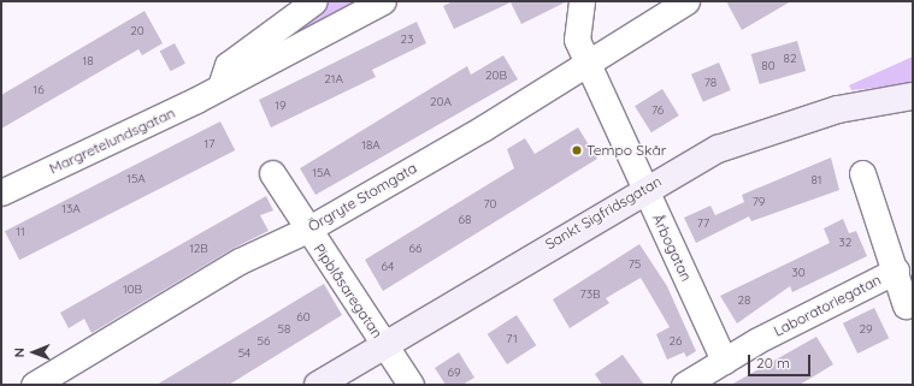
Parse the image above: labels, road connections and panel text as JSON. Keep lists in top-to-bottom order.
{
  "streets": {
    "street": [
      "Margretelundsgatan",
      "Örgryte Stomgata",
      "Sankt Sigfridsgatan",
      "Årbogatan",
      "Pipblåsaregatan",
      "Laboratoriegatan"
    ]
  },
  "crossings": [
    ["Örgryte Stomgata", "Årbogatan"],
    ["Örgryte Stomgata", "Pipblåsaregatan"],
    ["Sankt Sigfridsgatan", "Årbogatan"],
    ["Sankt Sigfridsgatan", "Pipblåsaregatan"],
    ["Årbogatan", "Laboratoriegatan"]
  ],
  "places": ["Tempo Skår"],
  "house_numbers": [
    "20",
    "23",
    "82",
    "18",
    "80",
    "20B",
    "21A",
    "78",
    "16",
    "20A",
    "19",
    "76",
    "17",
    "18A",
    "15A",
    "15A",
    "81",
    "79",
    "70",
    "13A",
    "68",
    "77",
    "11",
    "32",
    "12B",
    "66",
    "75",
    "64",
    "30",
    "10B",
    "73B",
    "28",
    "60",
    "58",
    "29",
    "71",
    "56",
    "26",
    "54",
    "69"
  ],
  "scale_bar": "20 m",
  "north": "left"
}
